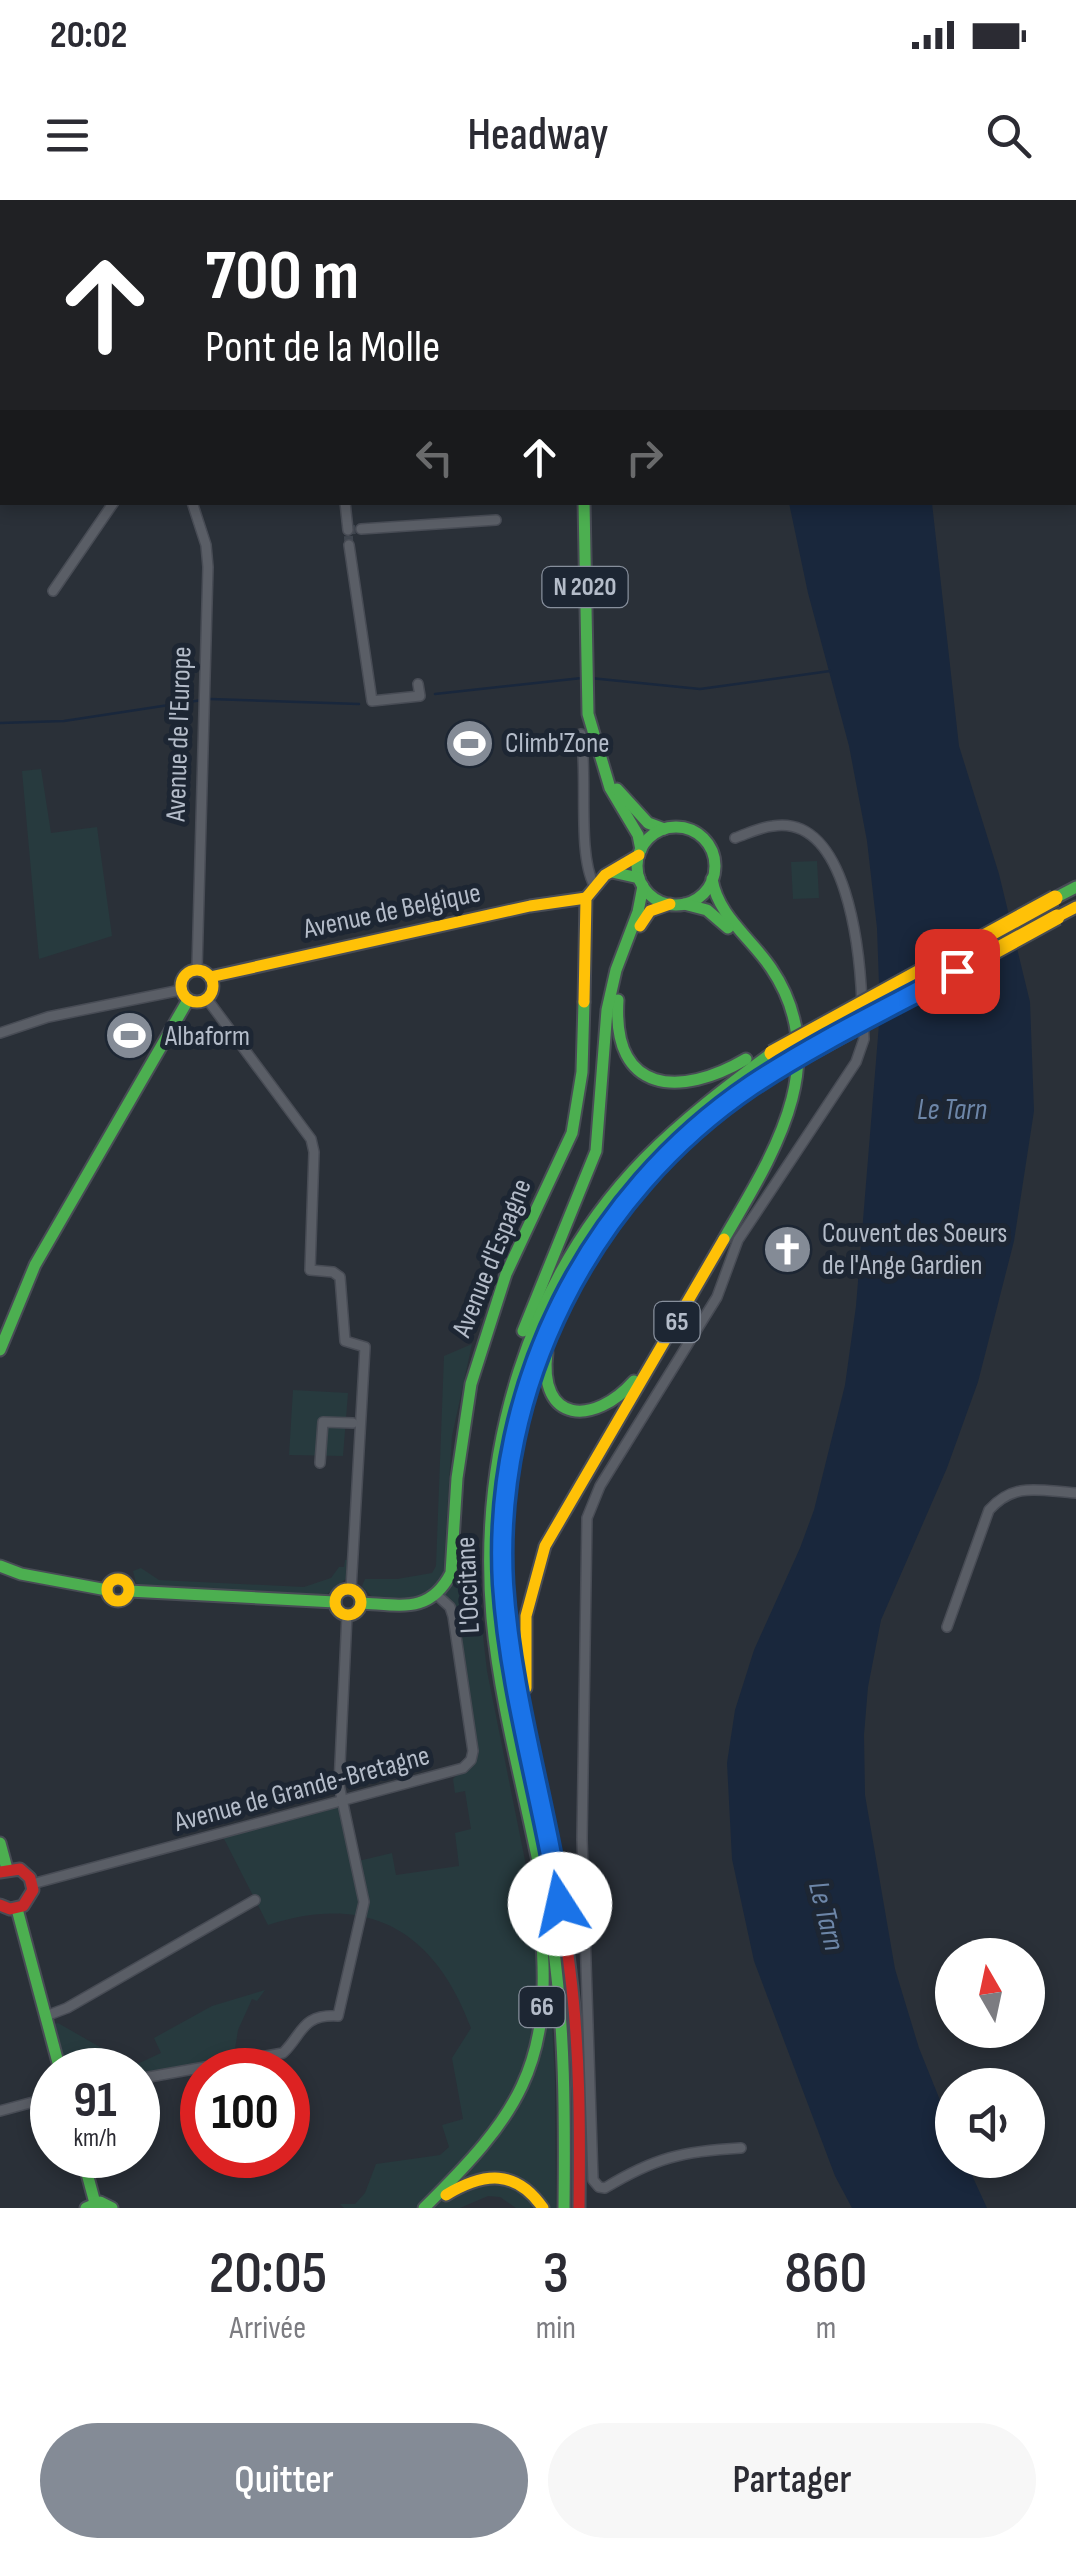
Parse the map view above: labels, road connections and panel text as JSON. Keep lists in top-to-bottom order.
{
  "streets": {
    "main road": [
      "N 2020",
      "Avenue de Belgique",
      "Avenue d'Espagne",
      "65",
      "L'Occitane",
      "66"
    ],
    "street": ["Avenue de l'Europe", "Avenue de Grande-Bretagne"]
  },
  "crossings": [
    ["N 2020", "65"],
    ["Avenue de l'Europe", "Avenue de Belgique"],
    ["Avenue de Belgique", "Avenue d'Espagne"],
    ["Avenue d'Espagne", "Avenue de Grande-Bretagne"],
    ["65", "L'Occitane"],
    ["L'Occitane", "66"]
  ],
  "water": ["Le Tarn"],
  "places": {
    "sports": ["Climb'Zone", "Albaform"],
    "church": ["Couvent des Soeurs de l'Ange Gardien"]
  },
  "north": "top",
  "page": {
    "status": "20:02",
    "header": "Headway",
    "turn": ["700 m", "Pont de la Molle"],
    "speed": "91 km/h",
    "limit": "100",
    "eta": [
      "20:05",
      "Arrivée",
      "3",
      "min",
      "860",
      "m"
    ],
    "buttons": ["Quitter", "Partager"]
  }
}
